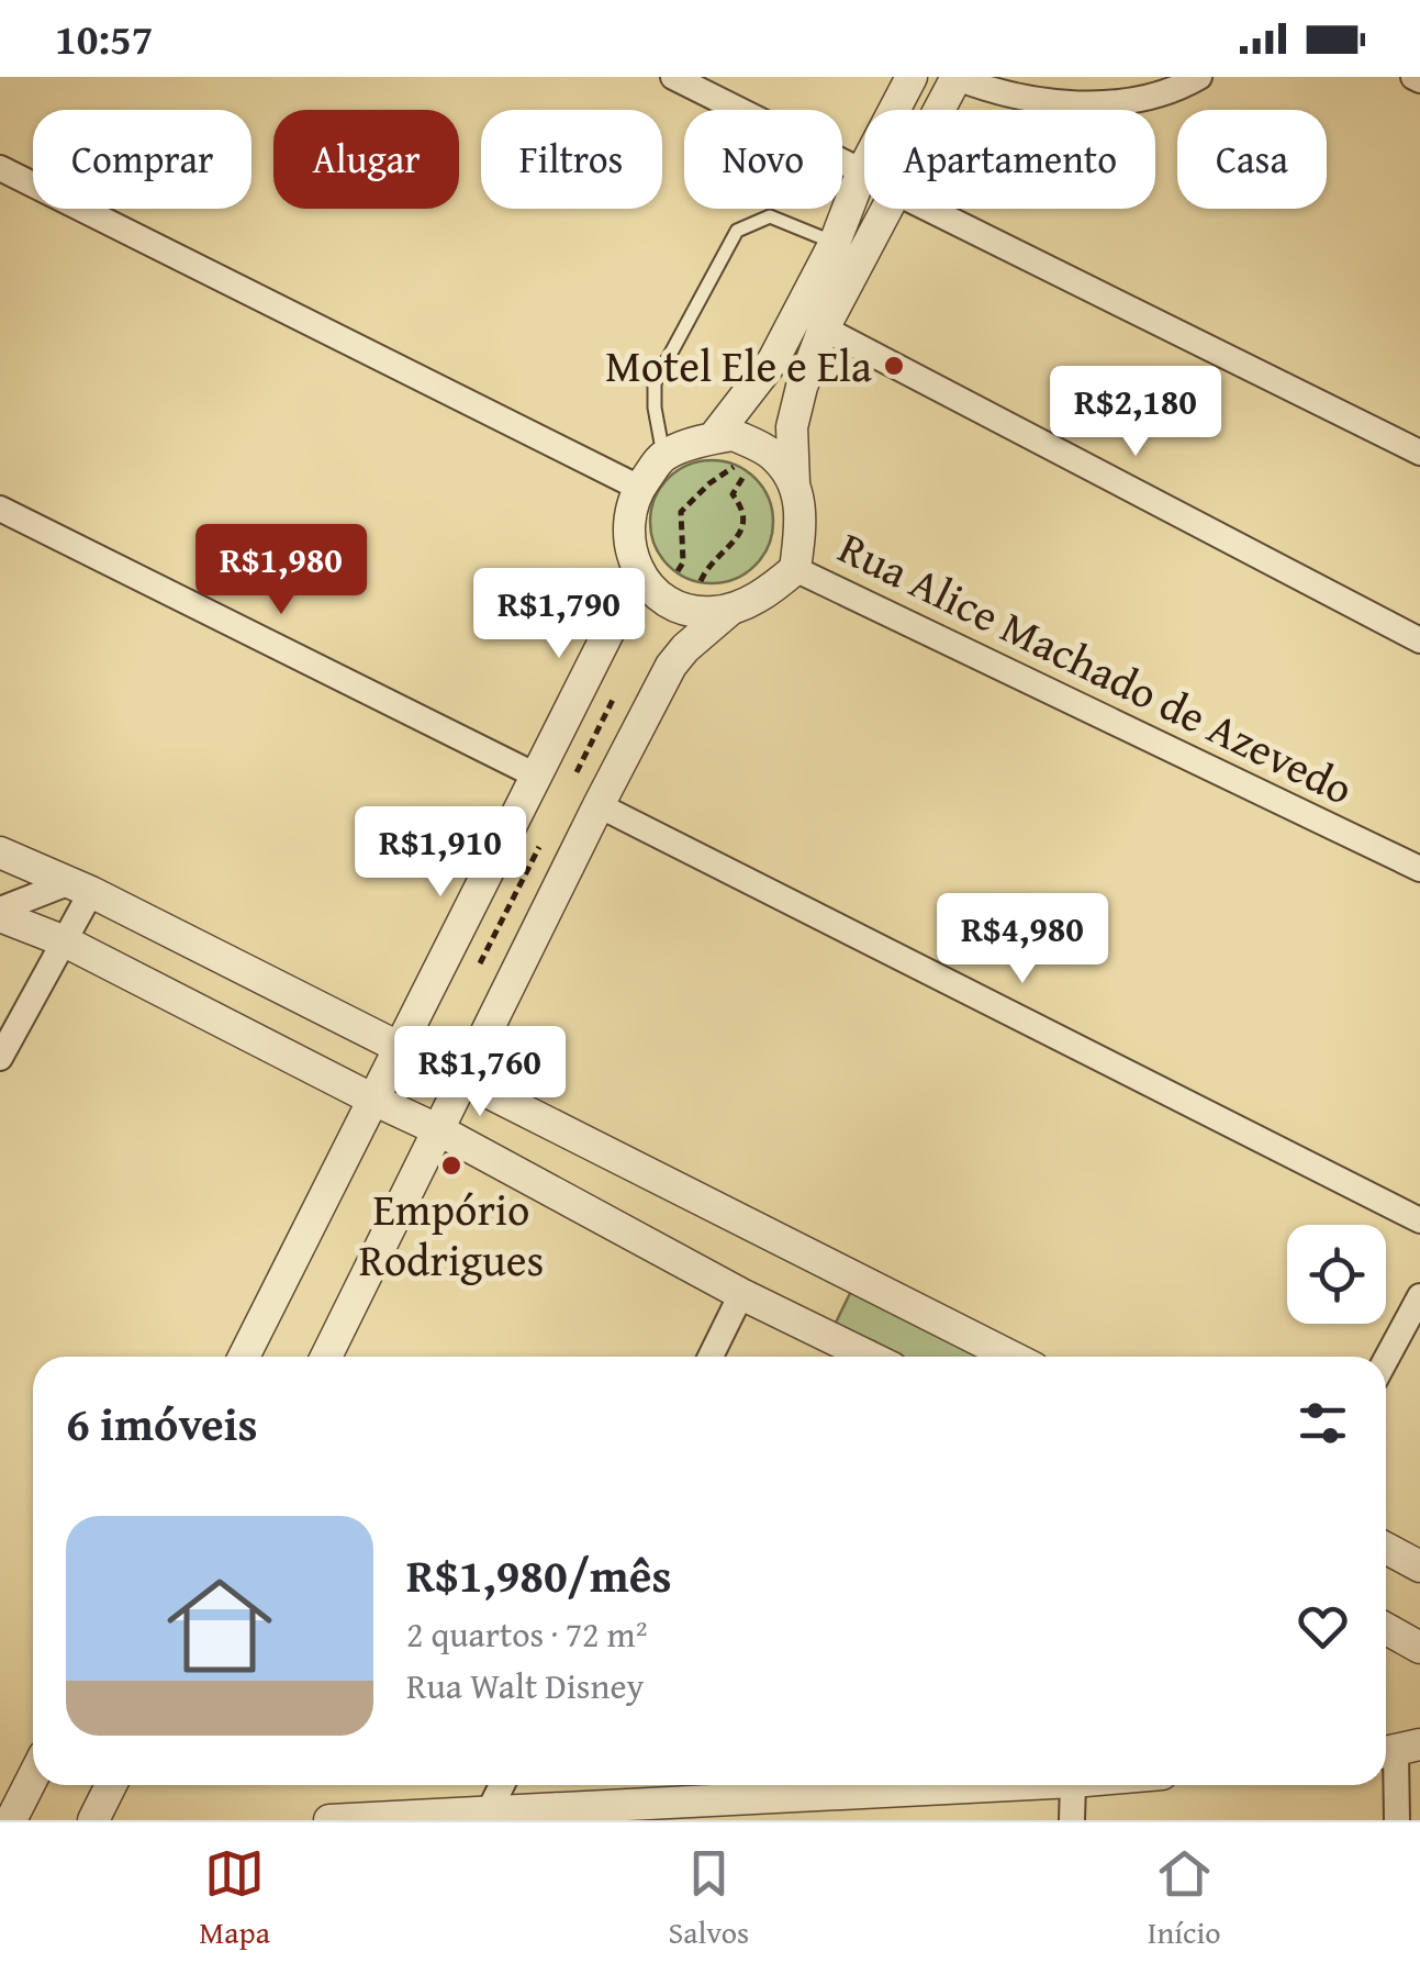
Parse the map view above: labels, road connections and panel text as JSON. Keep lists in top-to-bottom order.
{
  "streets": {
    "street": ["Rua Alice Machado de Azevedo"]
  },
  "places": ["Motel Ele e Ela", "Empório Rodrigues"],
  "page": {
    "status": "10:57",
    "chip": [
      "Comprar",
      "Alugar",
      "Filtros",
      "Novo",
      "Apartamento",
      "Casa"
    ],
    "price": [
      "R$2,180",
      "R$1,980",
      "R$1,790",
      "R$1,910",
      "R$4,980",
      "R$1,760"
    ],
    "heading": "6 imóveis",
    "list": [
      {
        "name": "R$1,980/mês",
        "note": "2 quartos · 72 m² · Rua Walt Disney"
      }
    ],
    "tabs": ["Mapa", "Salvos", "Início"]
  }
}
